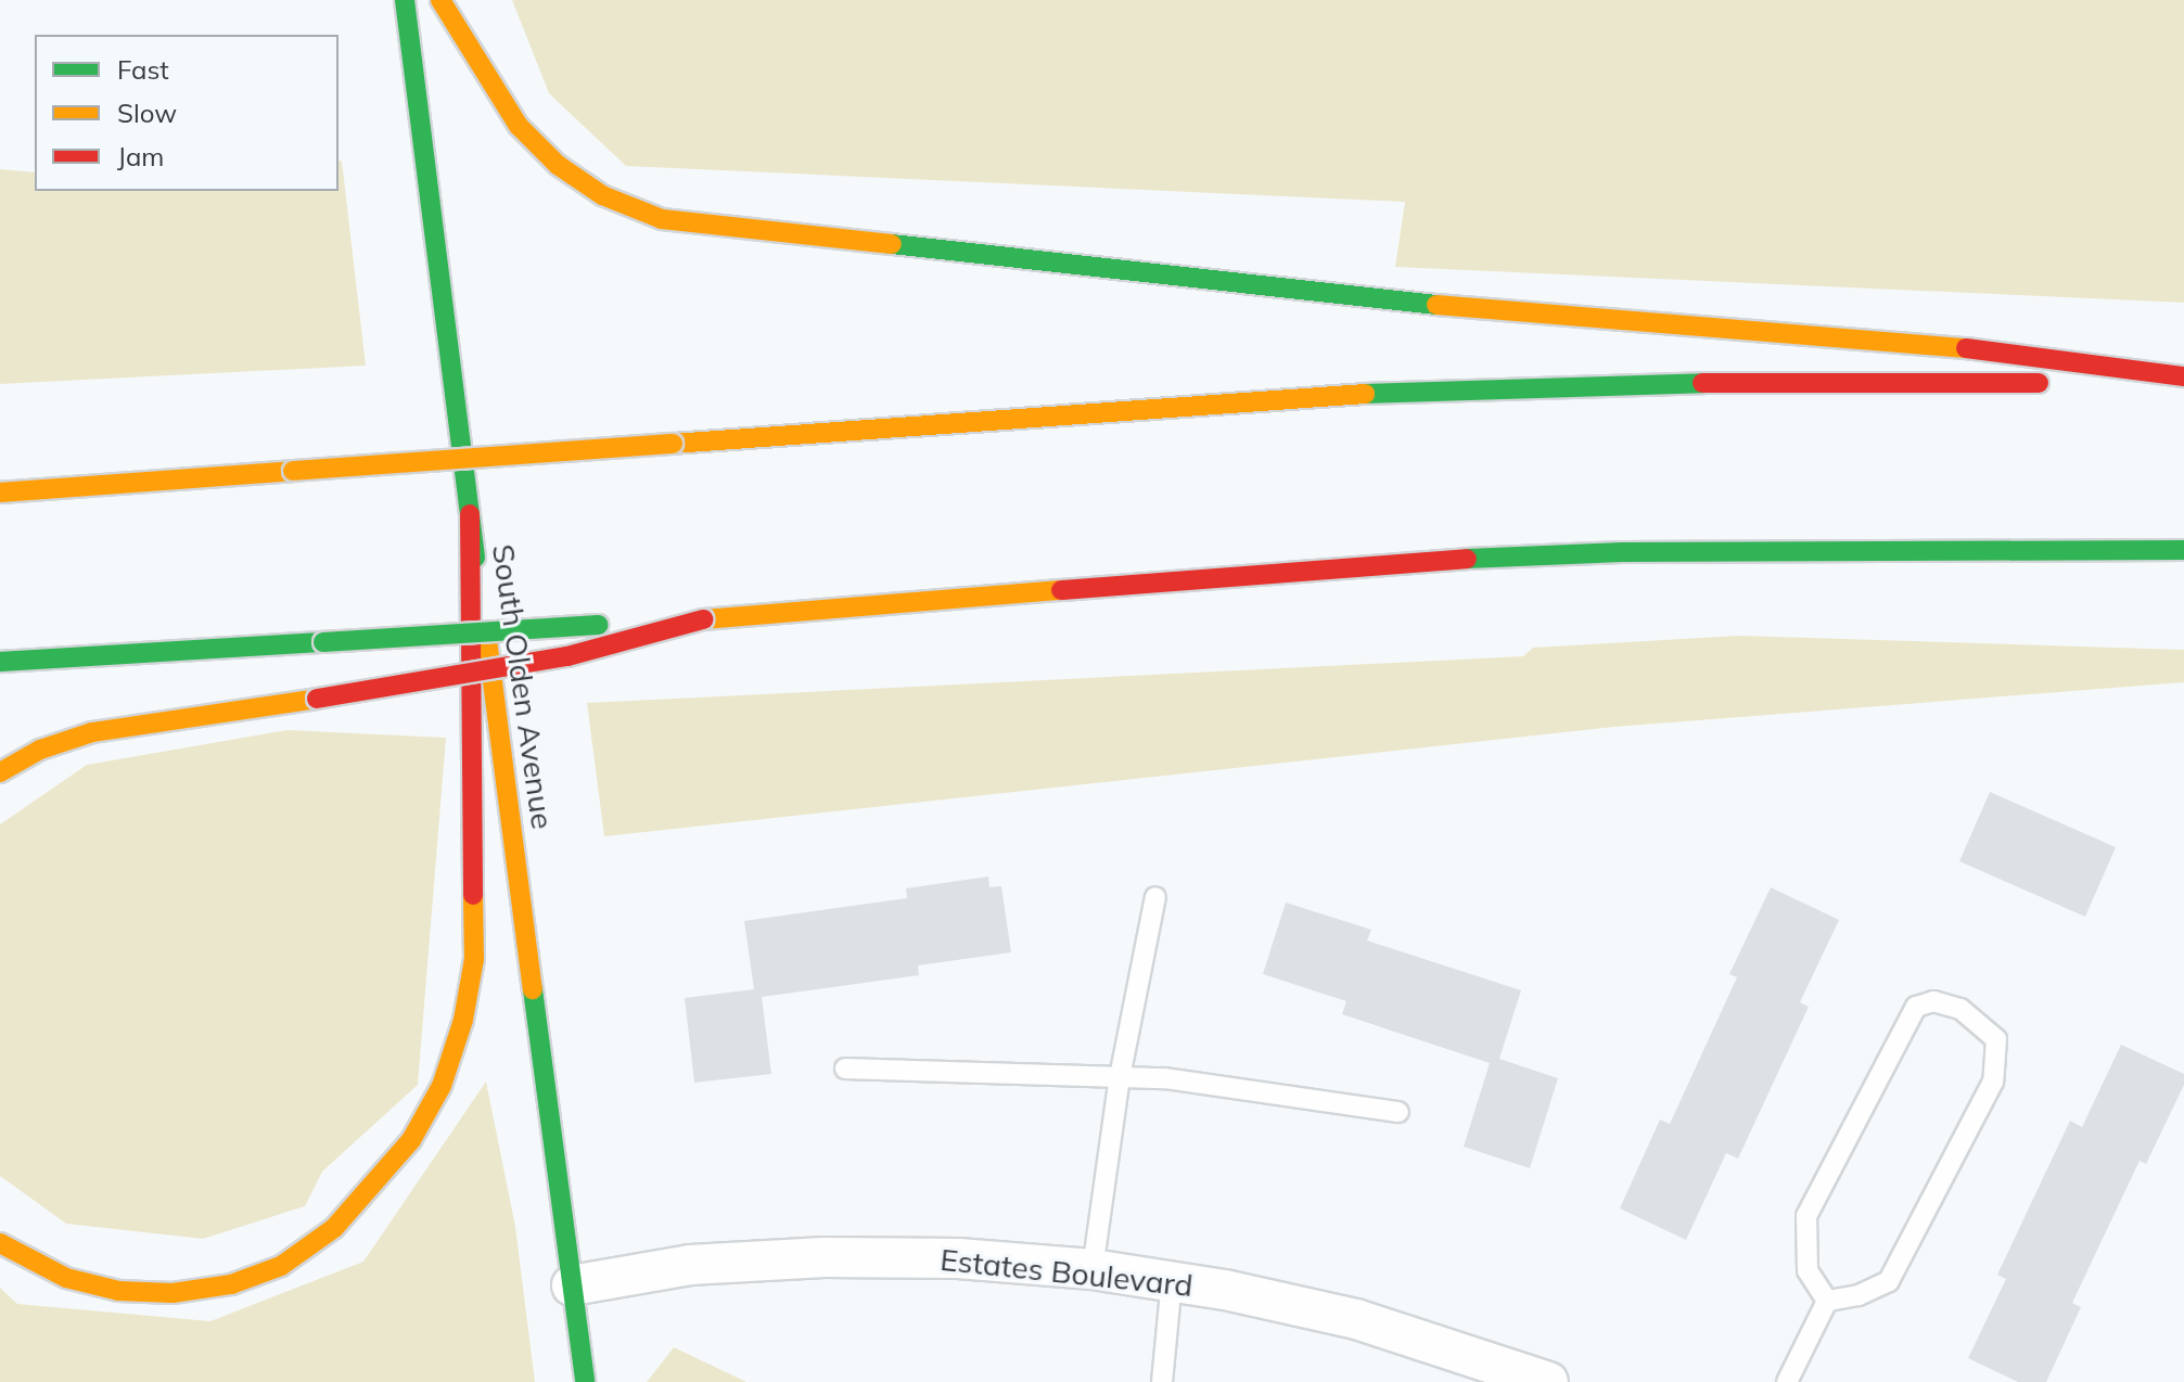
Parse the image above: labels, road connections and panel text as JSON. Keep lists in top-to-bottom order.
{
  "streets": {
    "main road": ["South Olden Avenue"],
    "street": ["Estates Boulevard"]
  },
  "crossings": [
    ["South Olden Avenue", "Estates Boulevard"]
  ],
  "legend": ["Fast", "Slow", "Jam"]
}
